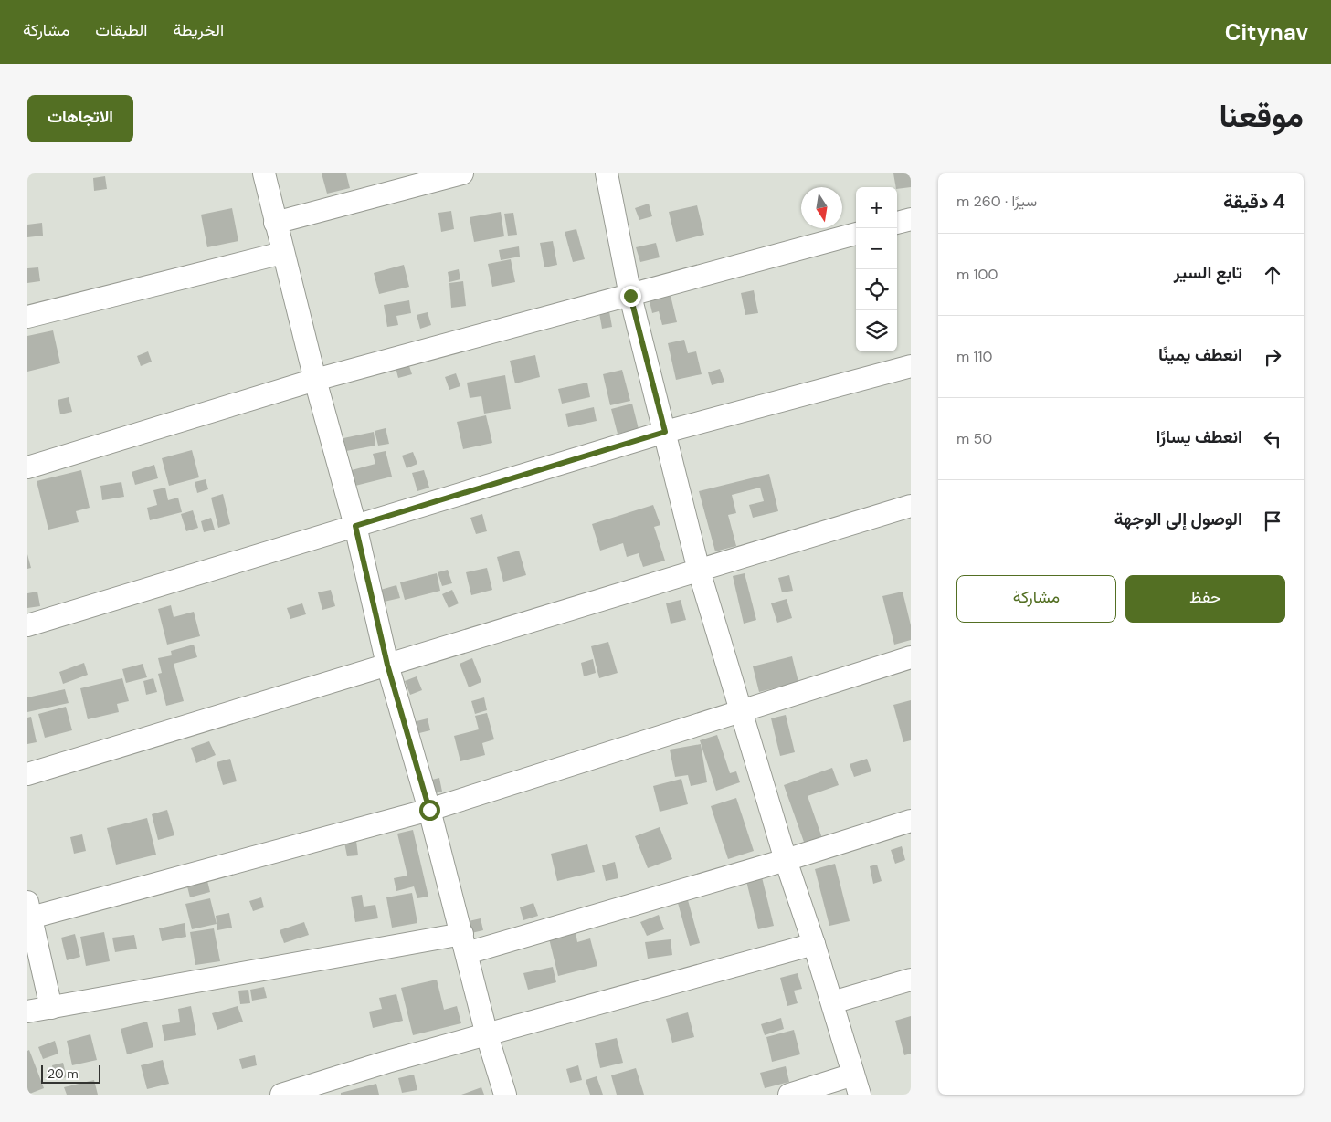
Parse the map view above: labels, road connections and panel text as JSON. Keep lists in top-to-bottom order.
{
  "scale_bar": "20 m",
  "north": "bottom",
  "page": {
    "header": "Citynav",
    "nav": ["الخريطة", "الطبقات", "مشاركة"],
    "title": "موقعنا",
    "buttons": [
      "الاتجاهات",
      ["حفظ", "مشاركة"]
    ],
    "heading": ["4 دقيقة", "سيرًا · 260 m"],
    "map_buttons": ["+", "−"],
    "list": [
      ["تابع السير", "100 m"],
      ["انعطف يمينًا", "110 m"],
      ["انعطف يسارًا", "50 m"],
      "الوصول إلى الوجهة"
    ],
    "scale": "20 m"
  }
}
